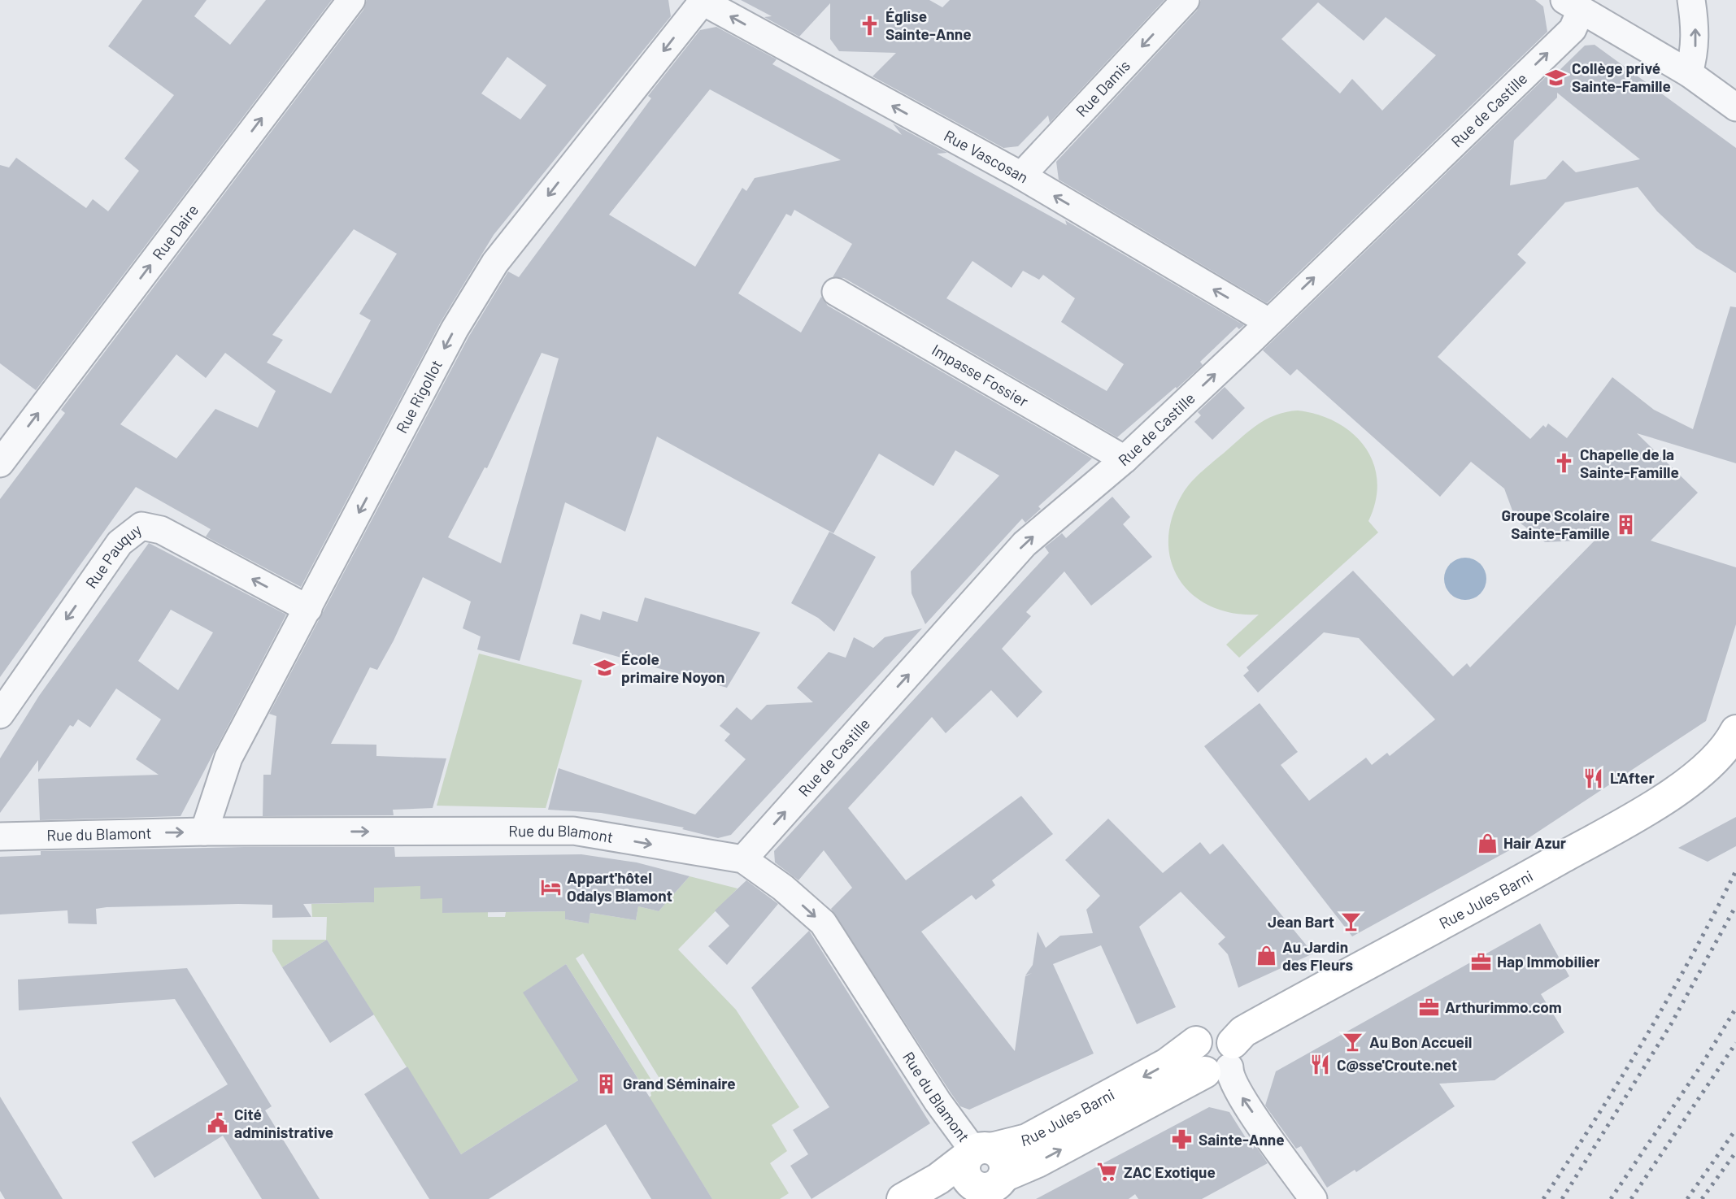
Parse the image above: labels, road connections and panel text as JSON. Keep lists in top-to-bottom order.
{
  "streets": {
    "main road": ["Rue Jules Barni"],
    "street": [
      "Rue Damis",
      "Rue de Castille",
      "Rue Vascosan",
      "Rue Daire",
      "Impasse Fossier",
      "Rue Rigollot",
      "Rue Pauquy",
      "Rue du Blamont"
    ]
  },
  "crossings": [
    ["Rue Damis", "Rue Vascosan"],
    ["Rue de Castille", "Rue Vascosan"],
    ["Rue de Castille", "Impasse Fossier"],
    ["Rue de Castille", "Rue du Blamont"],
    ["Rue Vascosan", "Rue Rigollot"],
    ["Rue Rigollot", "Rue Pauquy"],
    ["Rue Rigollot", "Rue du Blamont"],
    ["Rue du Blamont", "Rue Jules Barni"]
  ],
  "one_way": [
    "Rue Damis",
    "Rue de Castille",
    "Rue Vascosan",
    "Rue Daire",
    "Rue Rigollot",
    "Rue du Blamont"
  ],
  "places": {
    "church": ["Église Sainte-Anne", "Chapelle de la Sainte-Famille"],
    "school or university": ["Collège privé Sainte-Famille", "École primaire Noyon"],
    "building": ["Groupe Scolaire Sainte-Famille", "Grand Séminaire"],
    "restaurant": ["L'After", "C@sse'Croute.net"],
    "shop": ["Hair Azur", "Au Jardin des Fleurs"],
    "hotel": ["Appart'hôtel Odalys Blamont"],
    "bar": ["Jean Bart", "Au Bon Accueil"],
    "office": ["Hap Immobilier", "Arthurimmo.com"],
    "public building": ["Cité administrative"],
    "pharmacy": ["Sainte-Anne"],
    "supermarket": ["ZAC Exotique"]
  }
}
